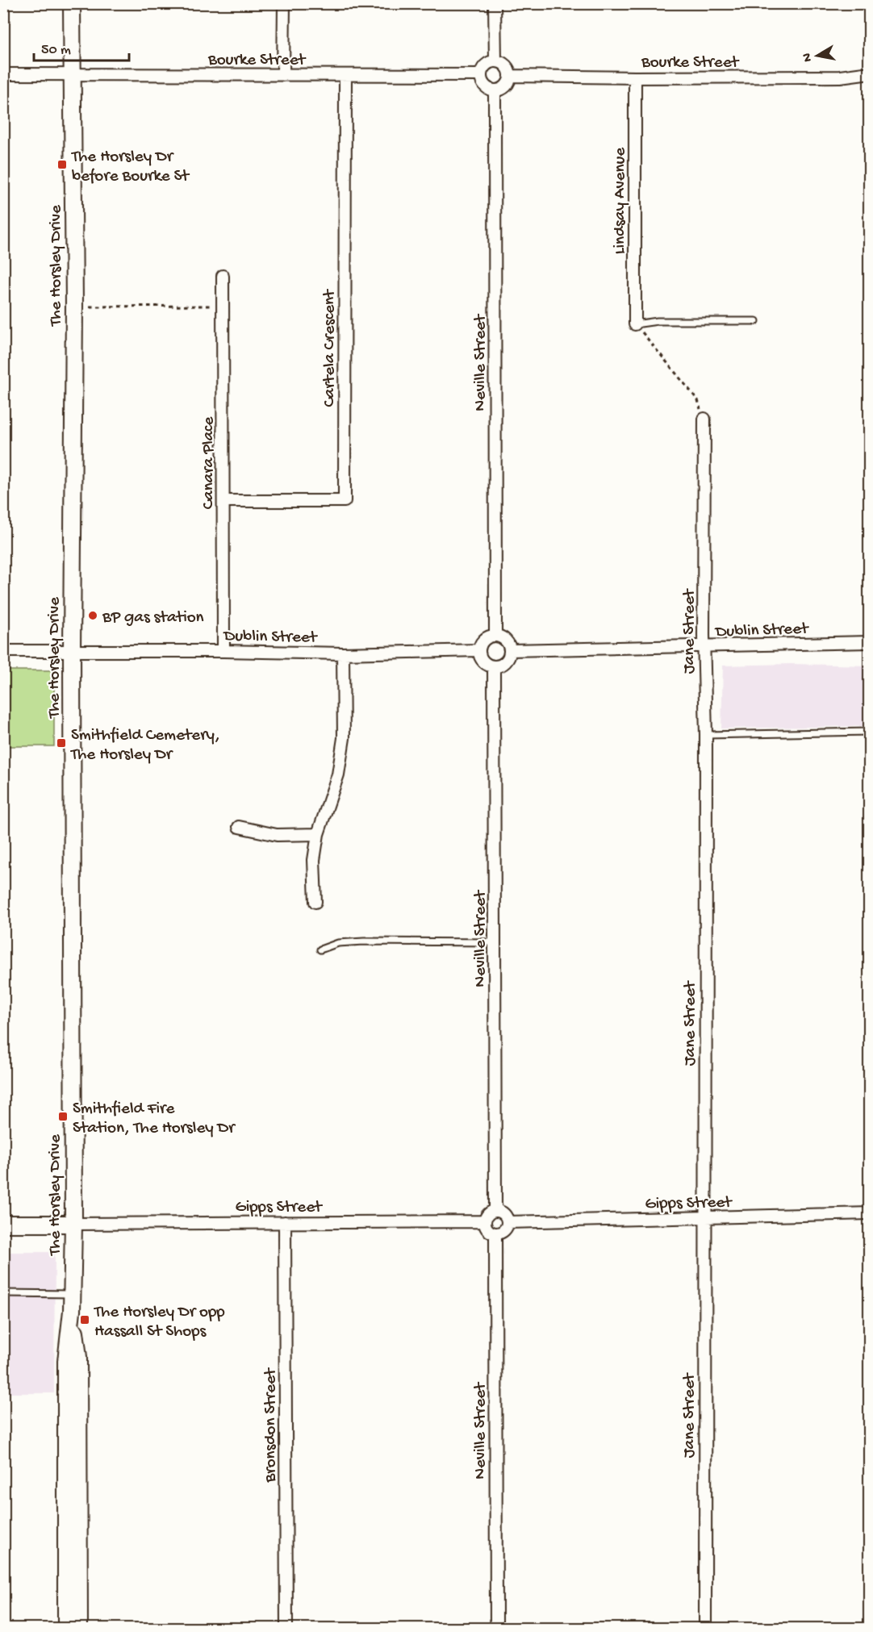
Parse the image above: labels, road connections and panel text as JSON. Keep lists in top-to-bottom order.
{
  "streets": {
    "main road": ["The Horsley Drive"],
    "street": [
      "Bourke Street",
      "Lindsay Avenue",
      "Cartela Crescent",
      "Neville Street",
      "Canara Place",
      "Dublin Street",
      "Jane Street",
      "Gipps Street",
      "Bronsdon Street"
    ]
  },
  "crossings": [
    ["Bourke Street", "Lindsay Avenue"],
    ["Bourke Street", "The Horsley Drive"],
    ["Bourke Street", "Cartela Crescent"],
    ["Bourke Street", "Neville Street"],
    ["The Horsley Drive", "Dublin Street"],
    ["The Horsley Drive", "Gipps Street"],
    ["Cartela Crescent", "Canara Place"],
    ["Neville Street", "Dublin Street"],
    ["Neville Street", "Gipps Street"],
    ["Canara Place", "Dublin Street"],
    ["Dublin Street", "Jane Street"],
    ["Jane Street", "Gipps Street"],
    ["Gipps Street", "Bronsdon Street"]
  ],
  "places": {
    "transit": [
      "The Horsley Dr before Bourke St",
      "Smithfield Cemetery, The Horsley Dr",
      "Smithfield Fire Station, The Horsley Dr",
      "The Horsley Dr opp Hassall St Shops"
    ],
    "other": ["BP gas station"]
  },
  "scale_bar": "50 m",
  "north": "left"
}
